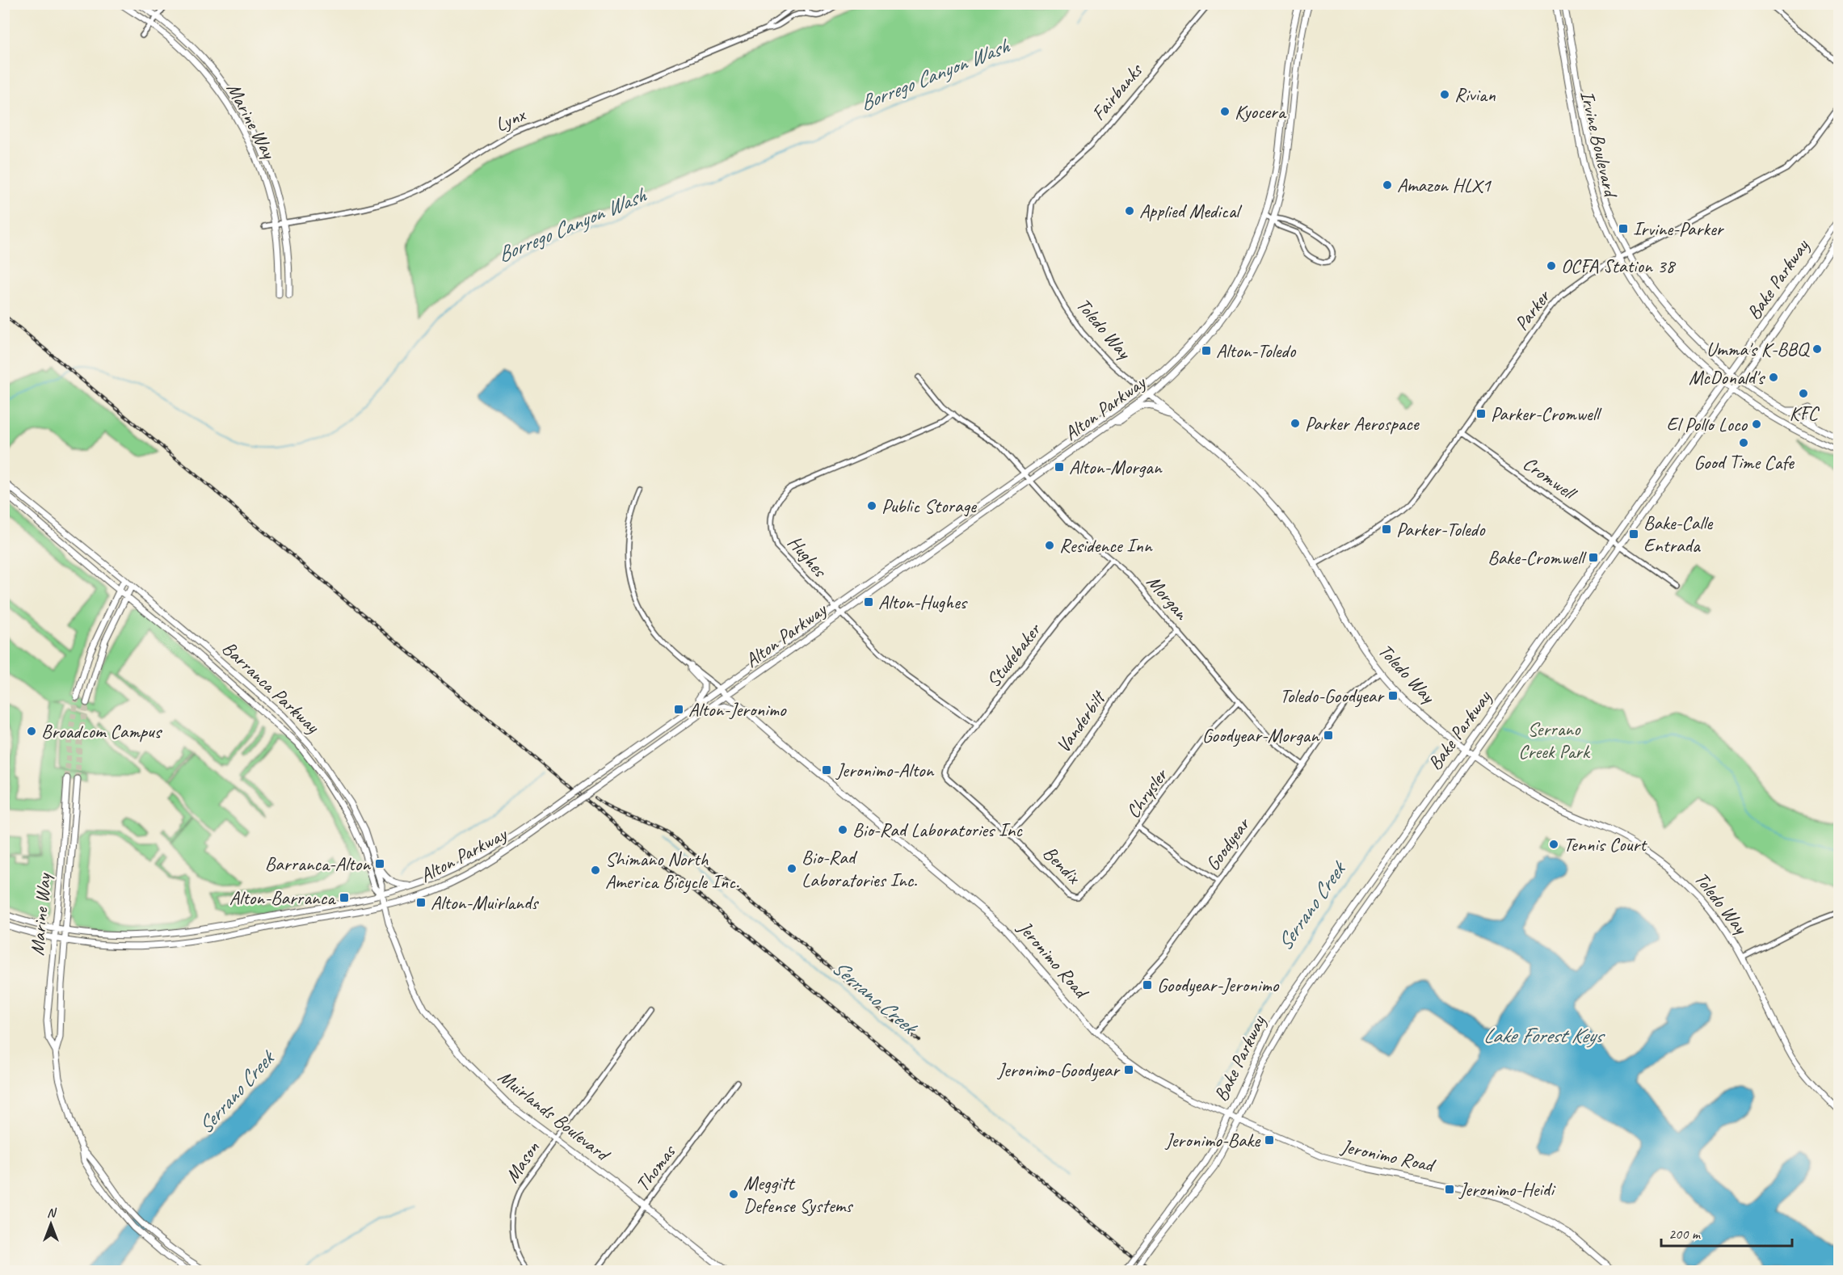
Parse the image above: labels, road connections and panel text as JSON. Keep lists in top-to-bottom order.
{
  "streets": {
    "main road": [
      "Marine Way",
      "Irvine Boulevard",
      "Bake Parkway",
      "Toledo Way",
      "Alton Parkway",
      "Barranca Parkway",
      "Jeronimo Road",
      "Muirlands Boulevard"
    ],
    "street": [
      "Fairbanks",
      "Lynx",
      "Parker",
      "Cromwell",
      "Hughes",
      "Morgan",
      "Studebaker",
      "Vanderbilt",
      "Chrysler",
      "Goodyear",
      "Bendix",
      "Mason",
      "Thomas"
    ]
  },
  "crossings": [
    ["Fairbanks", "Toledo Way"],
    ["Lynx", "Marine Way"],
    ["Marine Way", "Alton Parkway"],
    ["Irvine Boulevard", "Bake Parkway"],
    ["Irvine Boulevard", "Parker"],
    ["Bake Parkway", "Toledo Way"],
    ["Bake Parkway", "Cromwell"],
    ["Bake Parkway", "Jeronimo Road"],
    ["Parker", "Toledo Way"],
    ["Parker", "Cromwell"],
    ["Toledo Way", "Alton Parkway"],
    ["Toledo Way", "Goodyear"],
    ["Alton Parkway", "Hughes"],
    ["Alton Parkway", "Morgan"],
    ["Alton Parkway", "Barranca Parkway"],
    ["Alton Parkway", "Jeronimo Road"],
    ["Alton Parkway", "Muirlands Boulevard"],
    ["Hughes", "Morgan"],
    ["Hughes", "Studebaker"],
    ["Morgan", "Studebaker"],
    ["Morgan", "Vanderbilt"],
    ["Morgan", "Chrysler"],
    ["Morgan", "Goodyear"],
    ["Studebaker", "Bendix"],
    ["Barranca Parkway", "Muirlands Boulevard"],
    ["Vanderbilt", "Bendix"],
    ["Chrysler", "Bendix"],
    ["Goodyear", "Jeronimo Road"],
    ["Muirlands Boulevard", "Mason"],
    ["Muirlands Boulevard", "Thomas"]
  ],
  "water": ["Borrego Canyon Wash", "Serrano Creek", "Lake Forest Keys"],
  "parks": ["Serrano Creek Park"],
  "places": {
    "other": [
      "Rivian",
      "Kyocera",
      "Amazon HLX1",
      "Applied Medical",
      "OCFA Station 38",
      "Umma's K-BBQ",
      "McDonald's",
      "KFC",
      "Parker Aerospace",
      "El Pollo Loco",
      "Good Time Cafe",
      "Public Storage",
      "Residence Inn",
      "Broadcom Campus",
      "Bio-Rad Laboratories Inc",
      "Tennis Court",
      "Bio-Rad Laboratories Inc.",
      "Shimano North America Bicycle Inc.",
      "Meggitt Defense Systems"
    ],
    "transit": [
      "Irvine-Parker",
      "Alton-Toledo",
      "Parker-Cromwell",
      "Alton-Morgan",
      "Parker-Toledo",
      "Bake-Calle Entrada",
      "Bake-Cromwell",
      "Alton-Hughes",
      "Toledo-Goodyear",
      "Alton-Jeronimo",
      "Goodyear-Morgan",
      "Jeronimo-Alton",
      "Barranca-Alton",
      "Alton-Barranca",
      "Alton-Muirlands",
      "Goodyear-Jeronimo",
      "Jeronimo-Goodyear",
      "Jeronimo-Bake",
      "Jeronimo-Heidi"
    ]
  },
  "scale_bar": "200 m",
  "north": "top"
}
